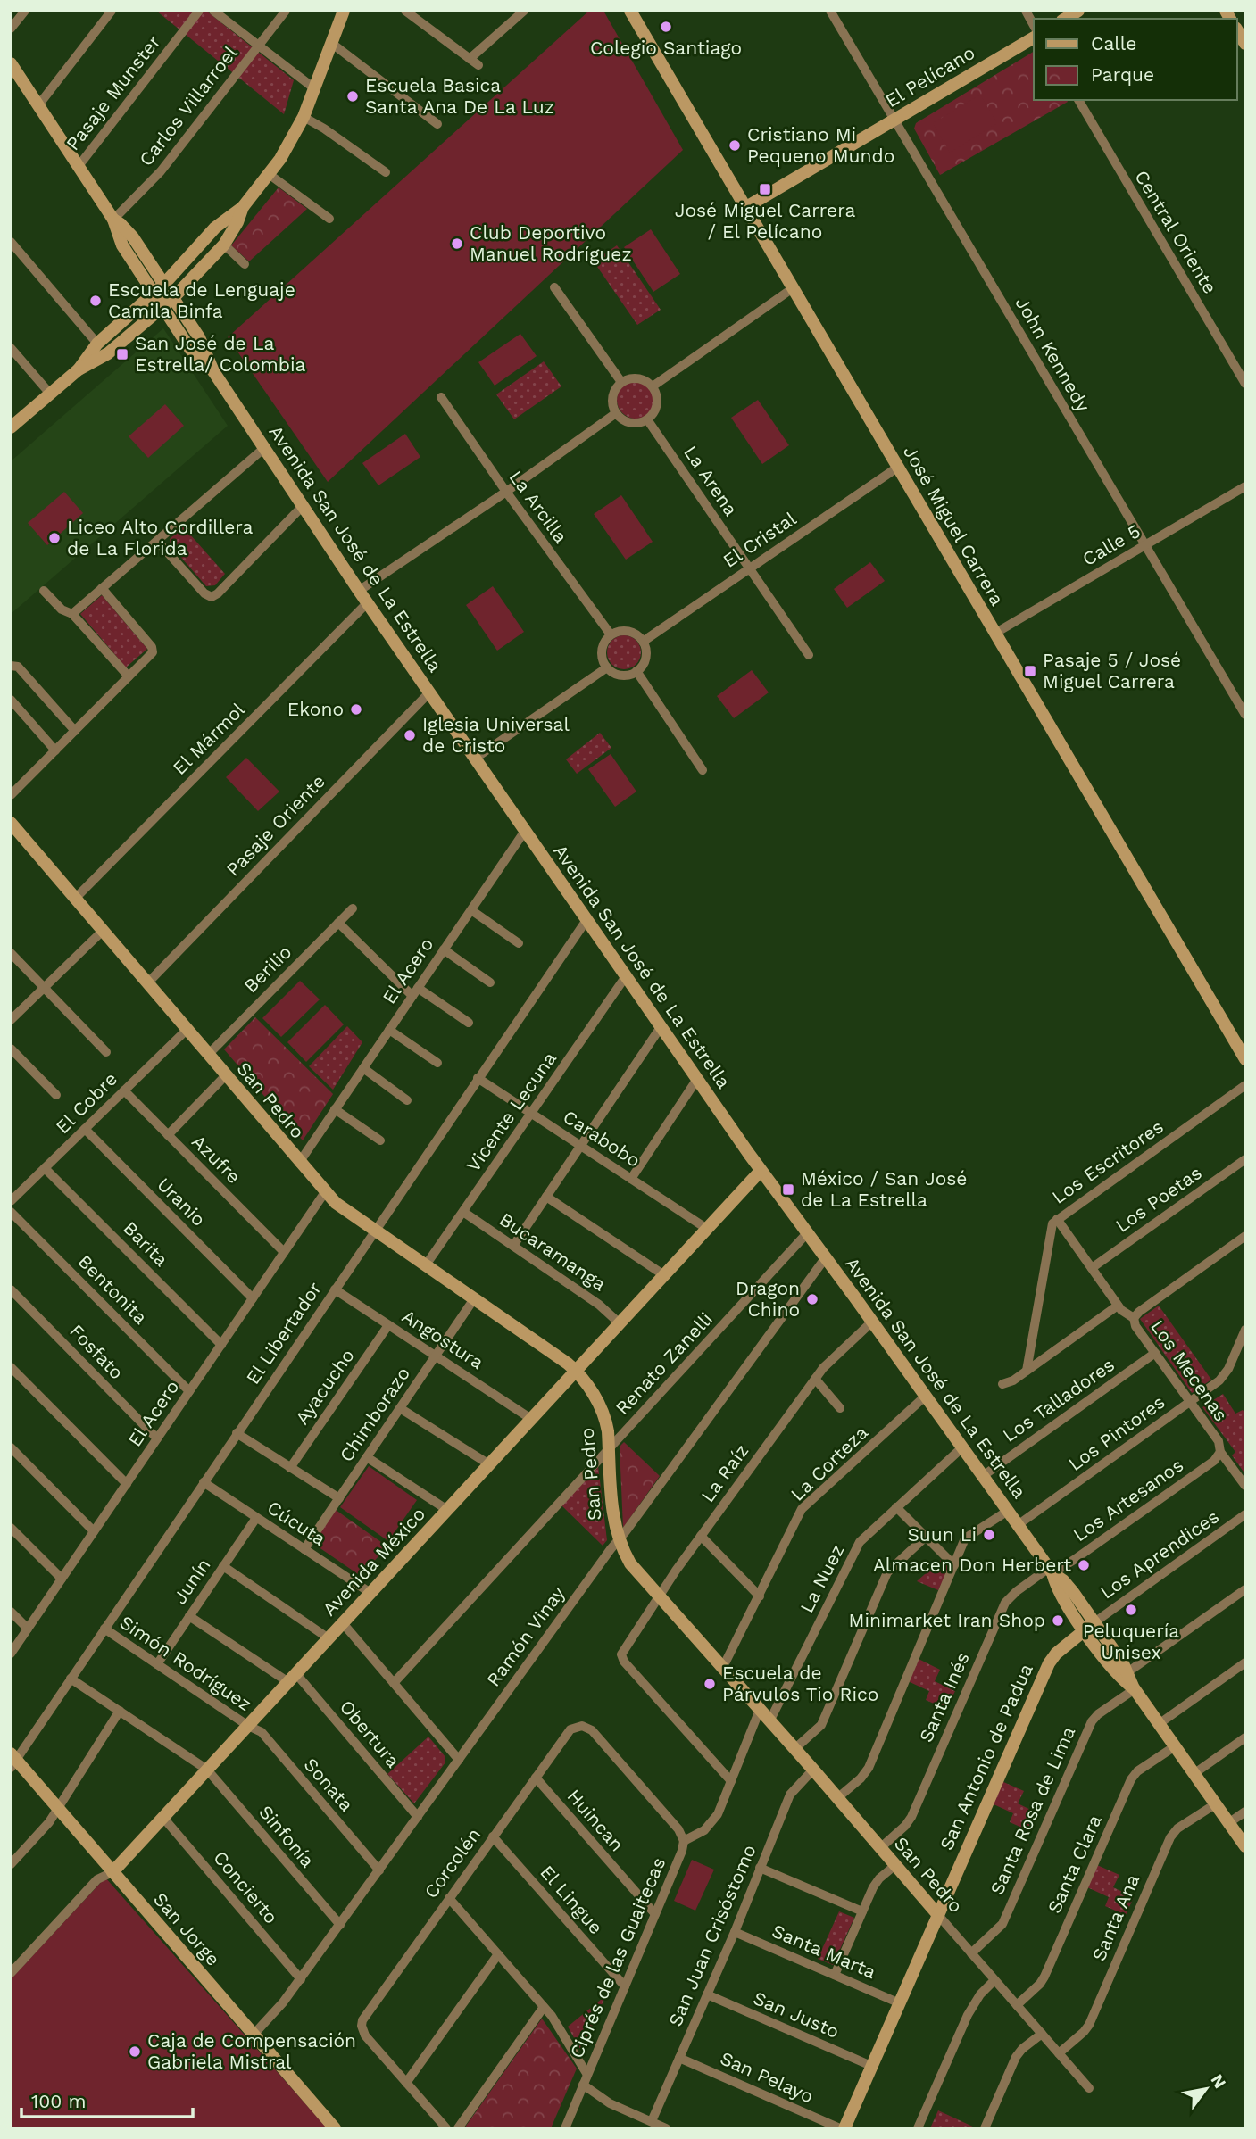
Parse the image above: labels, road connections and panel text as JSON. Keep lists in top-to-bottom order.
{
  "streets": {
    "street": [
      "El Pelícano",
      "Pasaje Munster",
      "Carlos Villarroel",
      "Central Oriente",
      "John Kennedy",
      "La Arena",
      "La Arcilla",
      "José Miguel Carrera",
      "El Cristal",
      "Calle 5",
      "Avenida San José de La Estrella",
      "El Mármol",
      "Pasaje Oriente",
      "Berilio",
      "El Acero",
      "San Pedro",
      "El Cobre",
      "Vicente Lecuna",
      "Carabobo",
      "Azufre",
      "Los Escritores",
      "Los Poetas",
      "Uranio",
      "Barita",
      "Bucaramanga",
      "Bentonita",
      "El Libertador",
      "Angostura",
      "Fosfato",
      "Renato Zanelli",
      "Los Mecenas",
      "Ayacucho",
      "Los Talladores",
      "Chimborazo",
      "Los Pintores",
      "La Corteza",
      "La Raíz",
      "Los Artesanos",
      "Cúcuta",
      "Los Aprendices",
      "Avenida México",
      "La Nuez",
      "Junín",
      "Ramón Vinay",
      "Simón Rodríguez",
      "Santa Inés",
      "Obertura",
      "San Antonio de Padua",
      "Sonata",
      "Santa Rosa de Lima",
      "Huincan",
      "Sinfonía",
      "Corcolén",
      "Santa Clara",
      "Concierto",
      "El Lingue",
      "Santa Ana",
      "San Jorge",
      "San Juan Crisóstomo",
      "Santa Marta",
      "Ciprés de las Guaitecas",
      "San Justo",
      "San Pelayo"
    ]
  },
  "crossings": [
    ["El Pelícano", "John Kennedy"],
    ["El Pelícano", "José Miguel Carrera"],
    ["Pasaje Munster", "Avenida San José de La Estrella"],
    ["Carlos Villarroel", "Avenida San José de La Estrella"],
    ["John Kennedy", "Calle 5"],
    ["La Arena", "El Cristal"],
    ["La Arcilla", "El Cristal"],
    ["José Miguel Carrera", "El Cristal"],
    ["José Miguel Carrera", "Calle 5"],
    ["Avenida San José de La Estrella", "El Mármol"],
    ["Avenida San José de La Estrella", "Pasaje Oriente"],
    ["Avenida San José de La Estrella", "El Acero"],
    ["Avenida San José de La Estrella", "Vicente Lecuna"],
    ["Avenida San José de La Estrella", "El Libertador"],
    ["Avenida San José de La Estrella", "Renato Zanelli"],
    ["Avenida San José de La Estrella", "Los Talladores"],
    ["Avenida San José de La Estrella", "Los Pintores"],
    ["Avenida San José de La Estrella", "La Corteza"],
    ["Avenida San José de La Estrella", "La Raíz"],
    ["Avenida San José de La Estrella", "Los Artesanos"],
    ["Avenida San José de La Estrella", "Los Aprendices"],
    ["Avenida San José de La Estrella", "Avenida México"],
    ["Avenida San José de La Estrella", "La Nuez"],
    ["Avenida San José de La Estrella", "Ramón Vinay"],
    ["Avenida San José de La Estrella", "Santa Inés"],
    ["Avenida San José de La Estrella", "San Antonio de Padua"],
    ["Avenida San José de La Estrella", "Santa Rosa de Lima"],
    ["Avenida San José de La Estrella", "Santa Clara"],
    ["Avenida San José de La Estrella", "Santa Ana"],
    ["El Mármol", "San Pedro"],
    ["Pasaje Oriente", "San Pedro"],
    ["Berilio", "San Pedro"],
    ["El Acero", "San Pedro"],
    ["El Acero", "Azufre"],
    ["El Acero", "Uranio"],
    ["El Acero", "Barita"],
    ["El Acero", "Bentonita"],
    ["El Acero", "Fosfato"],
    ["San Pedro", "El Cobre"],
    ["San Pedro", "Vicente Lecuna"],
    ["San Pedro", "El Libertador"],
    ["San Pedro", "Renato Zanelli"],
    ["San Pedro", "Chimborazo"],
    ["San Pedro", "La Corteza"],
    ["San Pedro", "La Raíz"],
    ["San Pedro", "Avenida México"],
    ["San Pedro", "La Nuez"],
    ["San Pedro", "Ramón Vinay"],
    ["San Pedro", "Santa Inés"],
    ["San Pedro", "San Antonio de Padua"],
    ["San Pedro", "Santa Rosa de Lima"],
    ["San Pedro", "Santa Clara"],
    ["San Pedro", "Santa Ana"],
    ["San Pedro", "San Juan Crisóstomo"],
    ["El Cobre", "Azufre"],
    ["El Cobre", "Uranio"],
    ["El Cobre", "Barita"],
    ["Vicente Lecuna", "Carabobo"],
    ["Vicente Lecuna", "Bucaramanga"],
    ["Carabobo", "El Libertador"],
    ["Carabobo", "Avenida México"],
    ["Los Escritores", "Los Mecenas"],
    ["Los Poetas", "Los Mecenas"],
    ["Bucaramanga", "Avenida México"],
    ["El Libertador", "Angostura"],
    ["El Libertador", "Cúcuta"],
    ["El Libertador", "Simón Rodríguez"],
    ["El Libertador", "Sinfonía"],
    ["El Libertador", "San Jorge"],
    ["Angostura", "Ayacucho"],
    ["Angostura", "Chimborazo"],
    ["Angostura", "Avenida México"],
    ["Los Mecenas", "Los Talladores"],
    ["Los Mecenas", "Los Pintores"],
    ["Los Mecenas", "Los Artesanos"],
    ["Chimborazo", "Cúcuta"],
    ["La Raíz", "Ciprés de las Guaitecas"],
    ["Los Artesanos", "Santa Inés"],
    ["Cúcuta", "Avenida México"],
    ["Cúcuta", "Junín"],
    ["Los Aprendices", "San Antonio de Padua"],
    ["Avenida México", "Simón Rodríguez"],
    ["Avenida México", "Obertura"],
    ["Avenida México", "Sonata"],
    ["Avenida México", "Sinfonía"],
    ["Avenida México", "Concierto"],
    ["Avenida México", "San Jorge"],
    ["Junín", "Simón Rodríguez"],
    ["Junín", "Obertura"],
    ["Ramón Vinay", "Obertura"],
    ["Ramón Vinay", "Sonata"],
    ["Ramón Vinay", "Sinfonía"],
    ["Ramón Vinay", "Concierto"],
    ["Ramón Vinay", "San Jorge"],
    ["Simón Rodríguez", "Sonata"],
    ["San Antonio de Padua", "Santa Marta"],
    ["San Antonio de Padua", "San Justo"],
    ["San Antonio de Padua", "San Pelayo"],
    ["Huincan", "Corcolén"],
    ["Huincan", "Ciprés de las Guaitecas"],
    ["Corcolén", "El Lingue"],
    ["Corcolén", "Ciprés de las Guaitecas"],
    ["El Lingue", "Ciprés de las Guaitecas"],
    ["San Juan Crisóstomo", "Santa Marta"],
    ["San Juan Crisóstomo", "San Justo"],
    ["San Juan Crisóstomo", "San Pelayo"]
  ],
  "places": {
    "other": [
      "Colegio Santiago",
      "Escuela Basica Santa Ana De La Luz",
      "Cristiano Mi Pequeno Mundo",
      "Club Deportivo Manuel Rodríguez",
      "Escuela de Lenguaje Camila Binfa",
      "Liceo Alto Cordillera de La Florida",
      "Ekono",
      "Iglesia Universal de Cristo",
      "Dragon Chino",
      "Suun Li",
      "Almacen Don Herbert",
      "Peluquería Unisex",
      "Minimarket Iran Shop",
      "Escuela de Párvulos Tio Rico",
      "Caja de Compensación Gabriela Mistral"
    ],
    "transit": [
      "José Miguel Carrera / El Pelícano",
      "San José de La Estrella/ Colombia",
      "Pasaje 5 / José Miguel Carrera",
      "México / San José de La Estrella"
    ]
  },
  "legend": ["Calle", "Parque"],
  "scale_bar": "100 m",
  "north": "top right"
}
